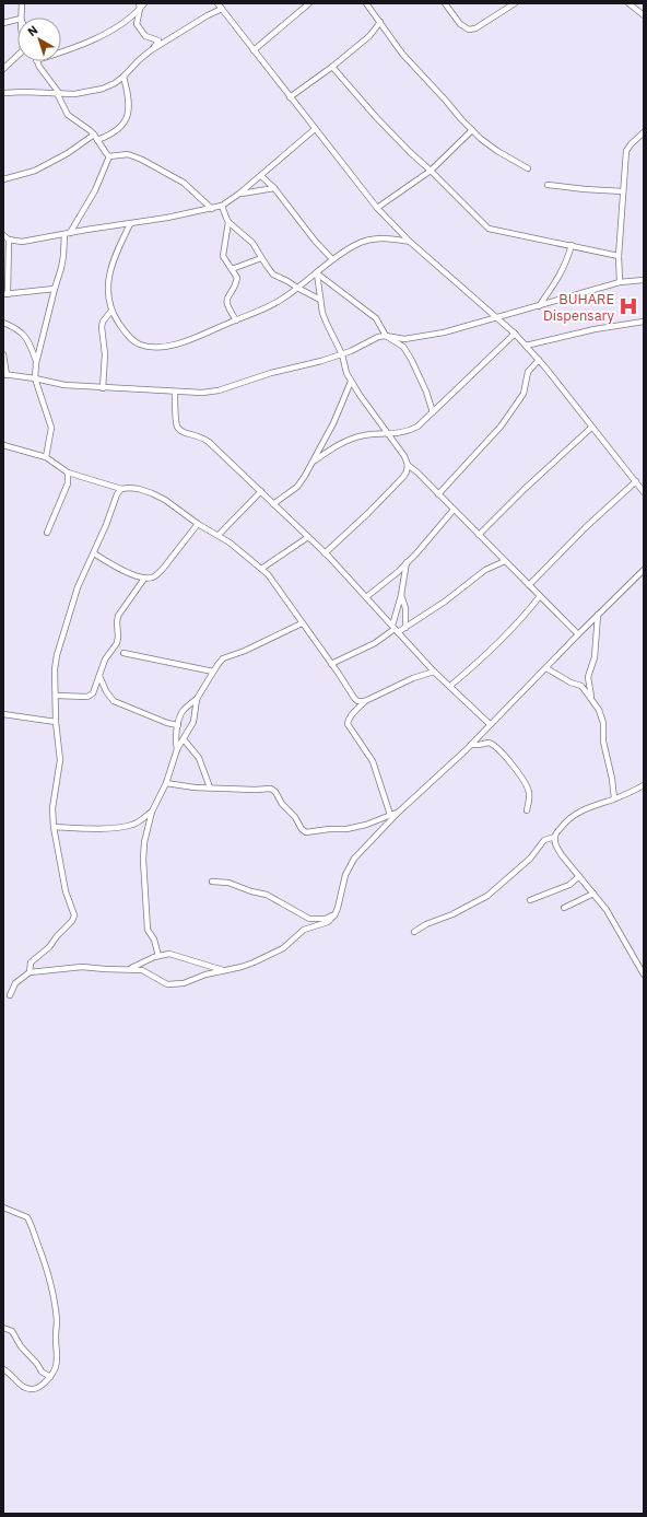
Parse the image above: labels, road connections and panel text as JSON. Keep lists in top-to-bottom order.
{
  "places": {
    "hospital": ["BUHARE Dispensary"]
  },
  "north": "top left"
}
